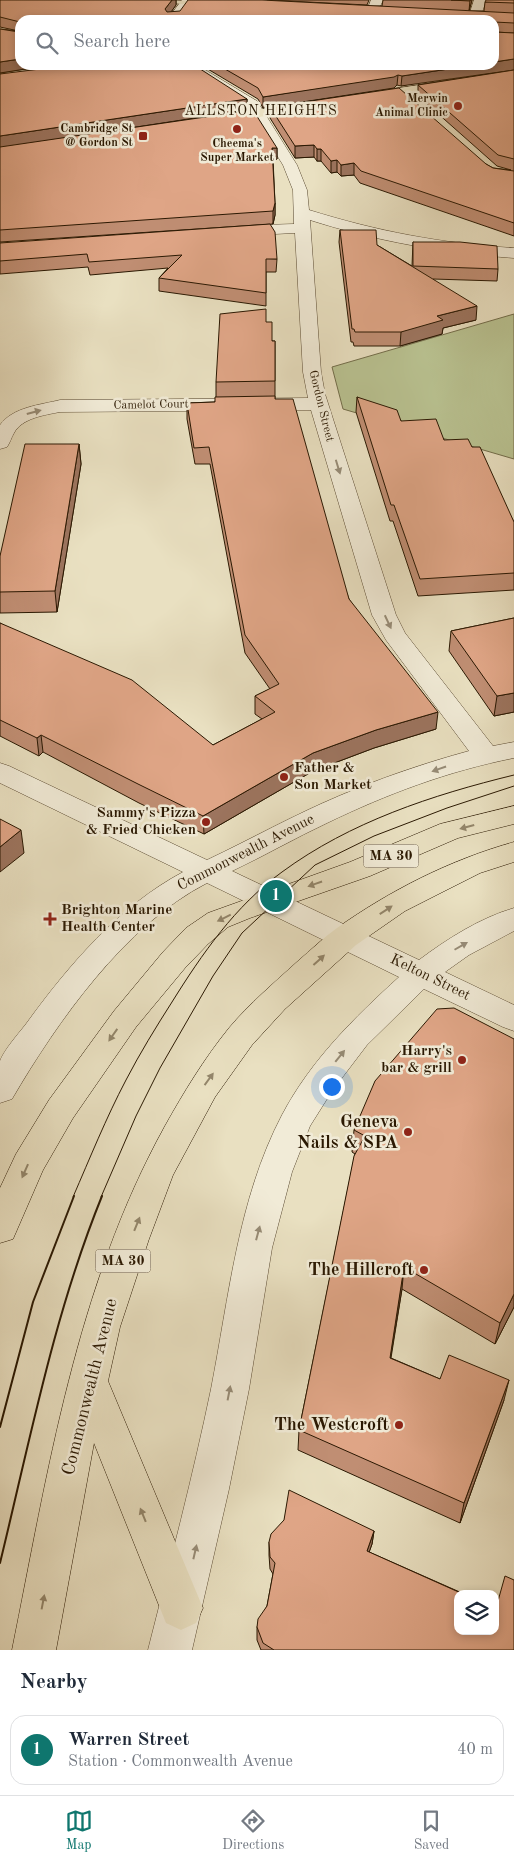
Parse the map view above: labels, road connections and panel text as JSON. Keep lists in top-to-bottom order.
{
  "streets": {
    "main road": ["Commonwealth Avenue", "MA 30"],
    "street": ["Camelot Court", "Gordon Street", "Kelton Street"]
  },
  "crossings": [
    ["Camelot Court", "Gordon Street"],
    ["Gordon Street", "Commonwealth Avenue"],
    ["Commonwealth Avenue", "Kelton Street"],
    ["MA 30", "Kelton Street"]
  ],
  "one_way": ["Camelot Court", "Gordon Street"],
  "districts": ["ALLSTON HEIGHTS"],
  "places": {
    "other": [
      "Merwin Animal Clinic",
      "Cheema's Super Market",
      "Father & Son Market",
      "Sammy's Pizza & Fried Chicken",
      "Harry's bar & grill",
      "Geneva Nails & SPA",
      "The Hillcroft",
      "The Westcroft"
    ],
    "transit": ["Cambridge St @ Gordon St"],
    "health": ["Brighton Marine Health Center"]
  },
  "page": {
    "search": "Search here",
    "pins": "1",
    "heading": "Nearby",
    "list": [
      {
        "mark": "1",
        "name": "Warren Street",
        "note": "Station · Commonwealth Avenue",
        "value": "40 m"
      }
    ],
    "nav": ["Map", "Directions", "Saved"]
  }
}
